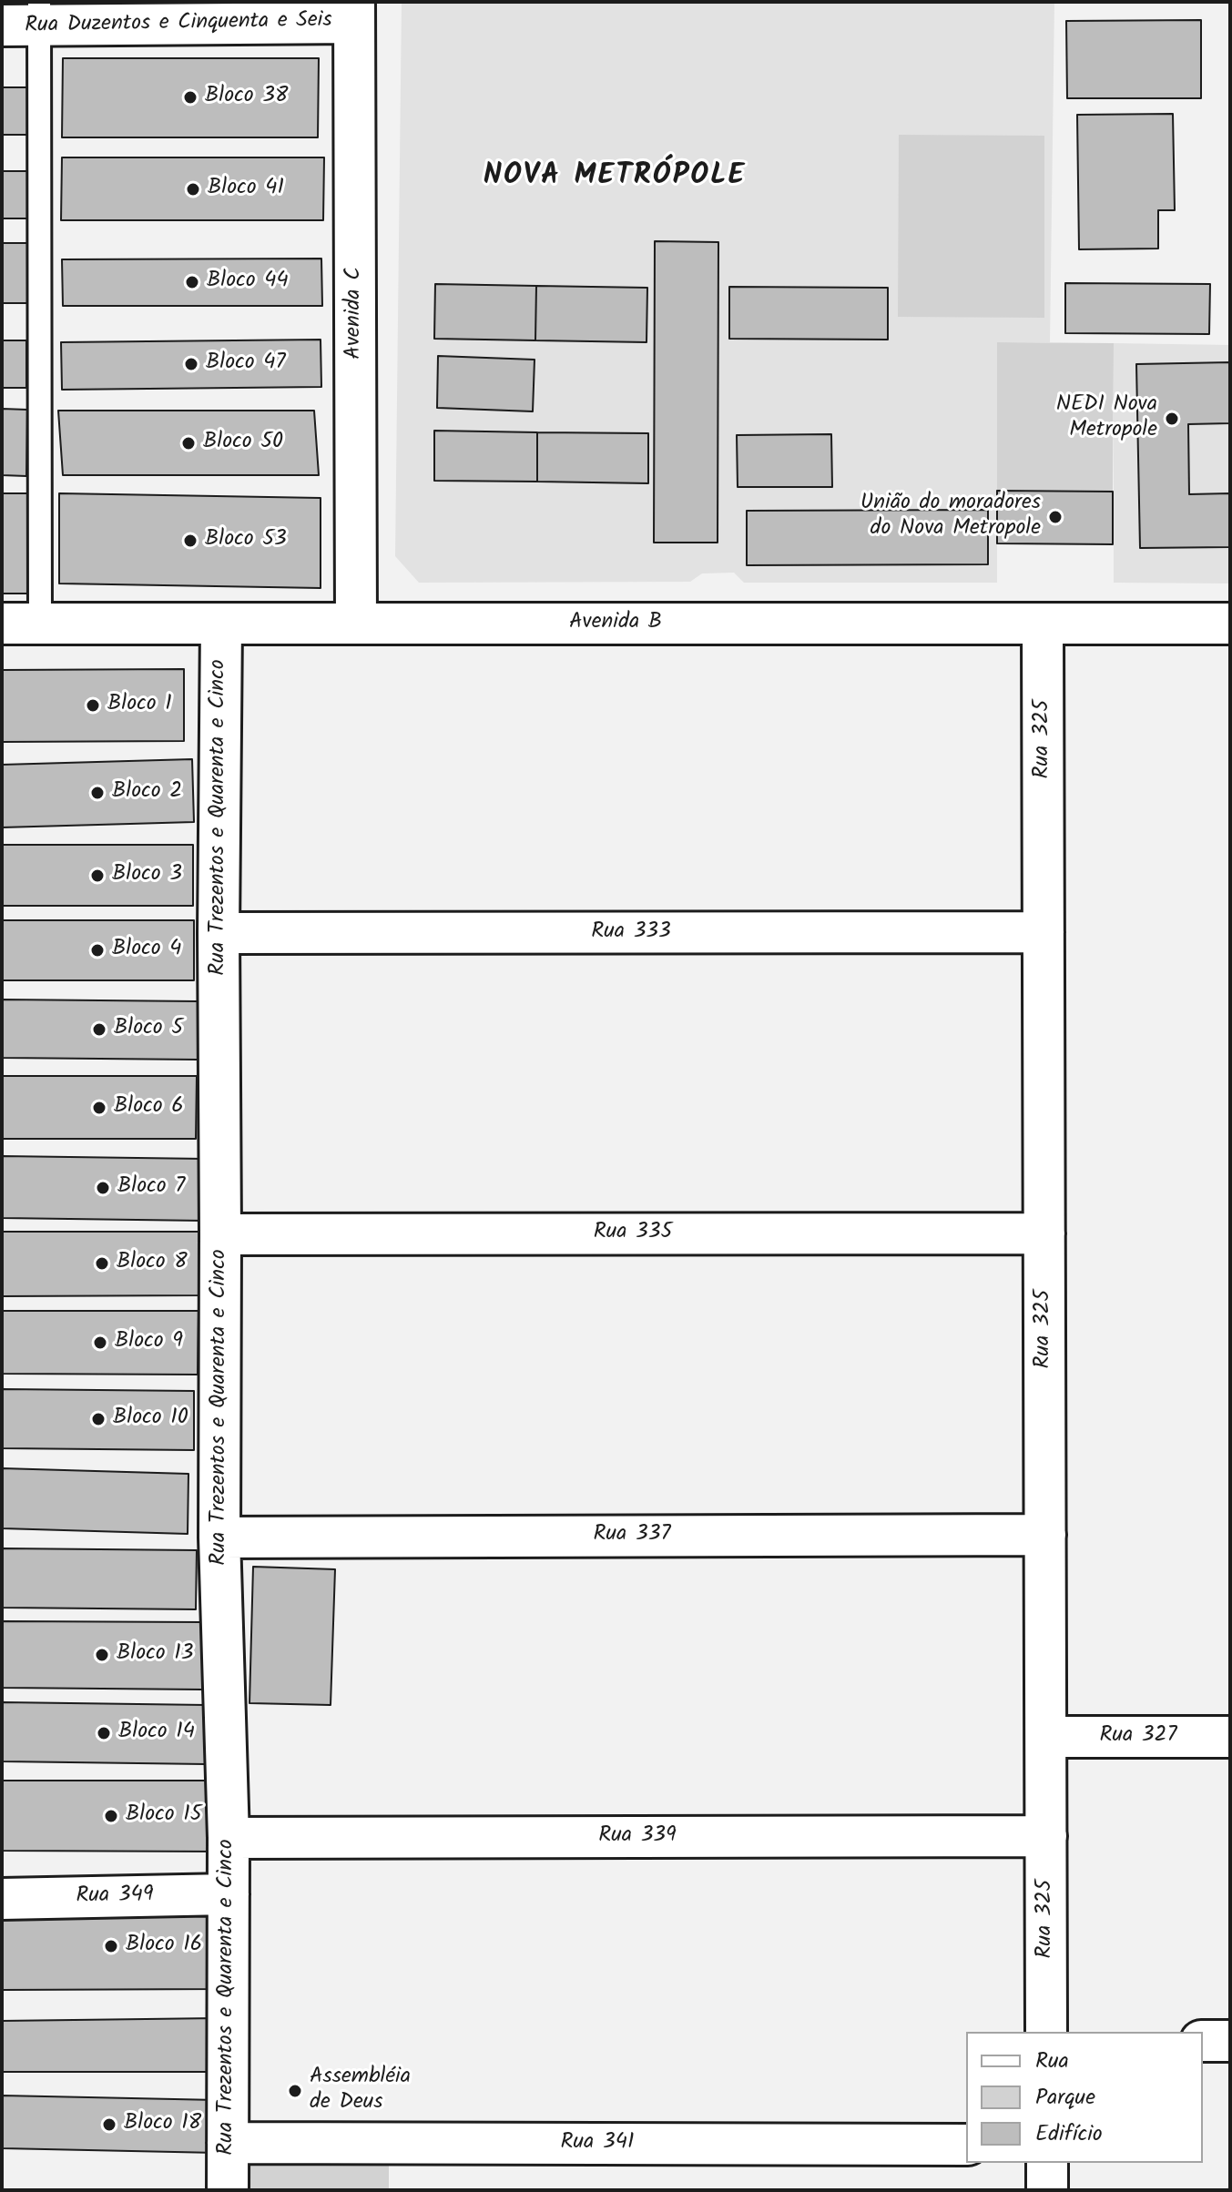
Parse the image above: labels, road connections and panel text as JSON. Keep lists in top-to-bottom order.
{
  "streets": {
    "street": [
      "Rua Duzentos e Cinquenta e Seis",
      "Avenida C",
      "Avenida B",
      "Rua 325",
      "Rua Trezentos e Quarenta e Cinco",
      "Rua 333",
      "Rua 335",
      "Rua 337",
      "Rua 327",
      "Rua 339",
      "Rua 349",
      "Rua 341"
    ]
  },
  "crossings": [
    ["Rua Duzentos e Cinquenta e Seis", "Avenida C"],
    ["Avenida C", "Avenida B"],
    ["Avenida B", "Rua 325"],
    ["Avenida B", "Rua Trezentos e Quarenta e Cinco"],
    ["Rua 325", "Rua 333"],
    ["Rua 325", "Rua 335"],
    ["Rua 325", "Rua 337"],
    ["Rua 325", "Rua 327"],
    ["Rua 325", "Rua 339"],
    ["Rua Trezentos e Quarenta e Cinco", "Rua 333"],
    ["Rua Trezentos e Quarenta e Cinco", "Rua 335"],
    ["Rua Trezentos e Quarenta e Cinco", "Rua 337"],
    ["Rua Trezentos e Quarenta e Cinco", "Rua 339"],
    ["Rua Trezentos e Quarenta e Cinco", "Rua 349"],
    ["Rua Trezentos e Quarenta e Cinco", "Rua 341"]
  ],
  "districts": ["NOVA METRÓPOLE"],
  "places": [
    "Bloco 38",
    "Bloco 41",
    "Bloco 44",
    "Bloco 47",
    "NEDI Nova Metropole",
    "Bloco 50",
    "União do moradores do Nova Metropole",
    "Bloco 53",
    "Bloco 1",
    "Bloco 2",
    "Bloco 3",
    "Bloco 4",
    "Bloco 5",
    "Bloco 6",
    "Bloco 7",
    "Bloco 8",
    "Bloco 9",
    "Bloco 10",
    "Bloco 13",
    "Bloco 14",
    "Bloco 15",
    "Bloco 16",
    "Assembléia de Deus",
    "Bloco 18"
  ],
  "legend": ["Rua", "Parque", "Edifício"]
}
